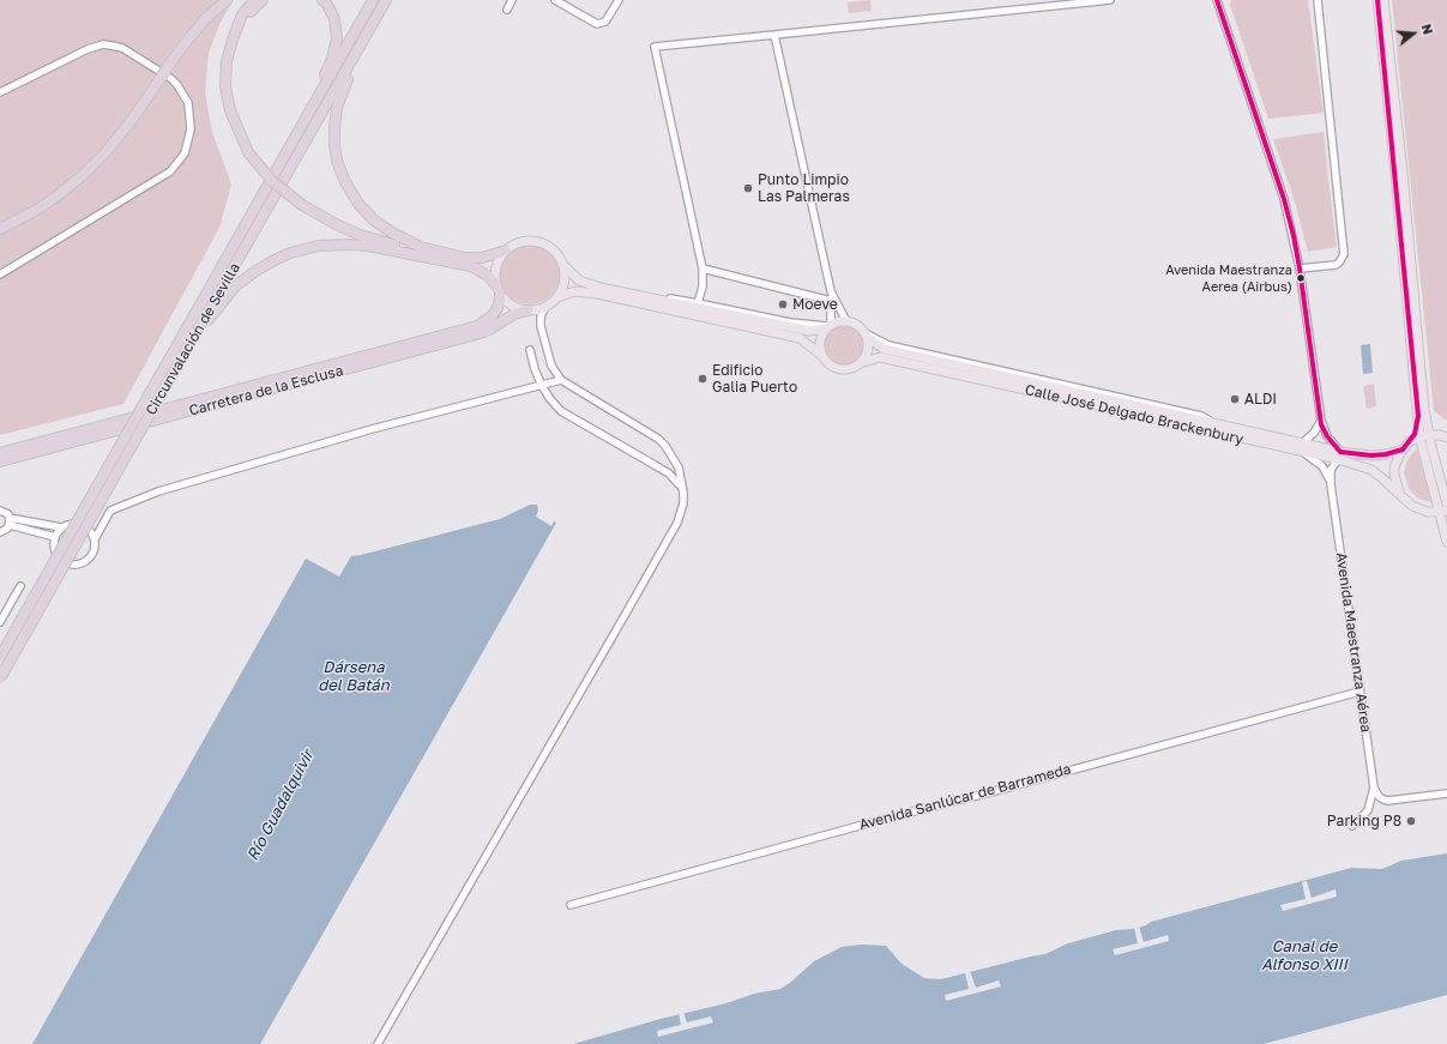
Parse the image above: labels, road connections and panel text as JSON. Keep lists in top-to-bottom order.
{
  "streets": {
    "highway": ["Circunvalación de Sevilla", "Carretera de la Esclusa"],
    "main road": ["Calle José Delgado Brackenbury"],
    "street": ["Avenida Maestranza Aérea", "Avenida Sanlúcar de Barrameda"]
  },
  "crossings": [
    ["Avenida Maestranza Aérea", "Avenida Sanlúcar de Barrameda"]
  ],
  "water": ["Dársena del Batán", "Río Guadalquivir", "Canal de Alfonso XIII"],
  "places": [
    "Punto Limpio Las Palmeras",
    "Avenida Maestranza Aerea (Airbus)",
    "Moeve",
    "Edificio Galia Puerto",
    "ALDI",
    "Parking P8"
  ],
  "north": "right"
}
